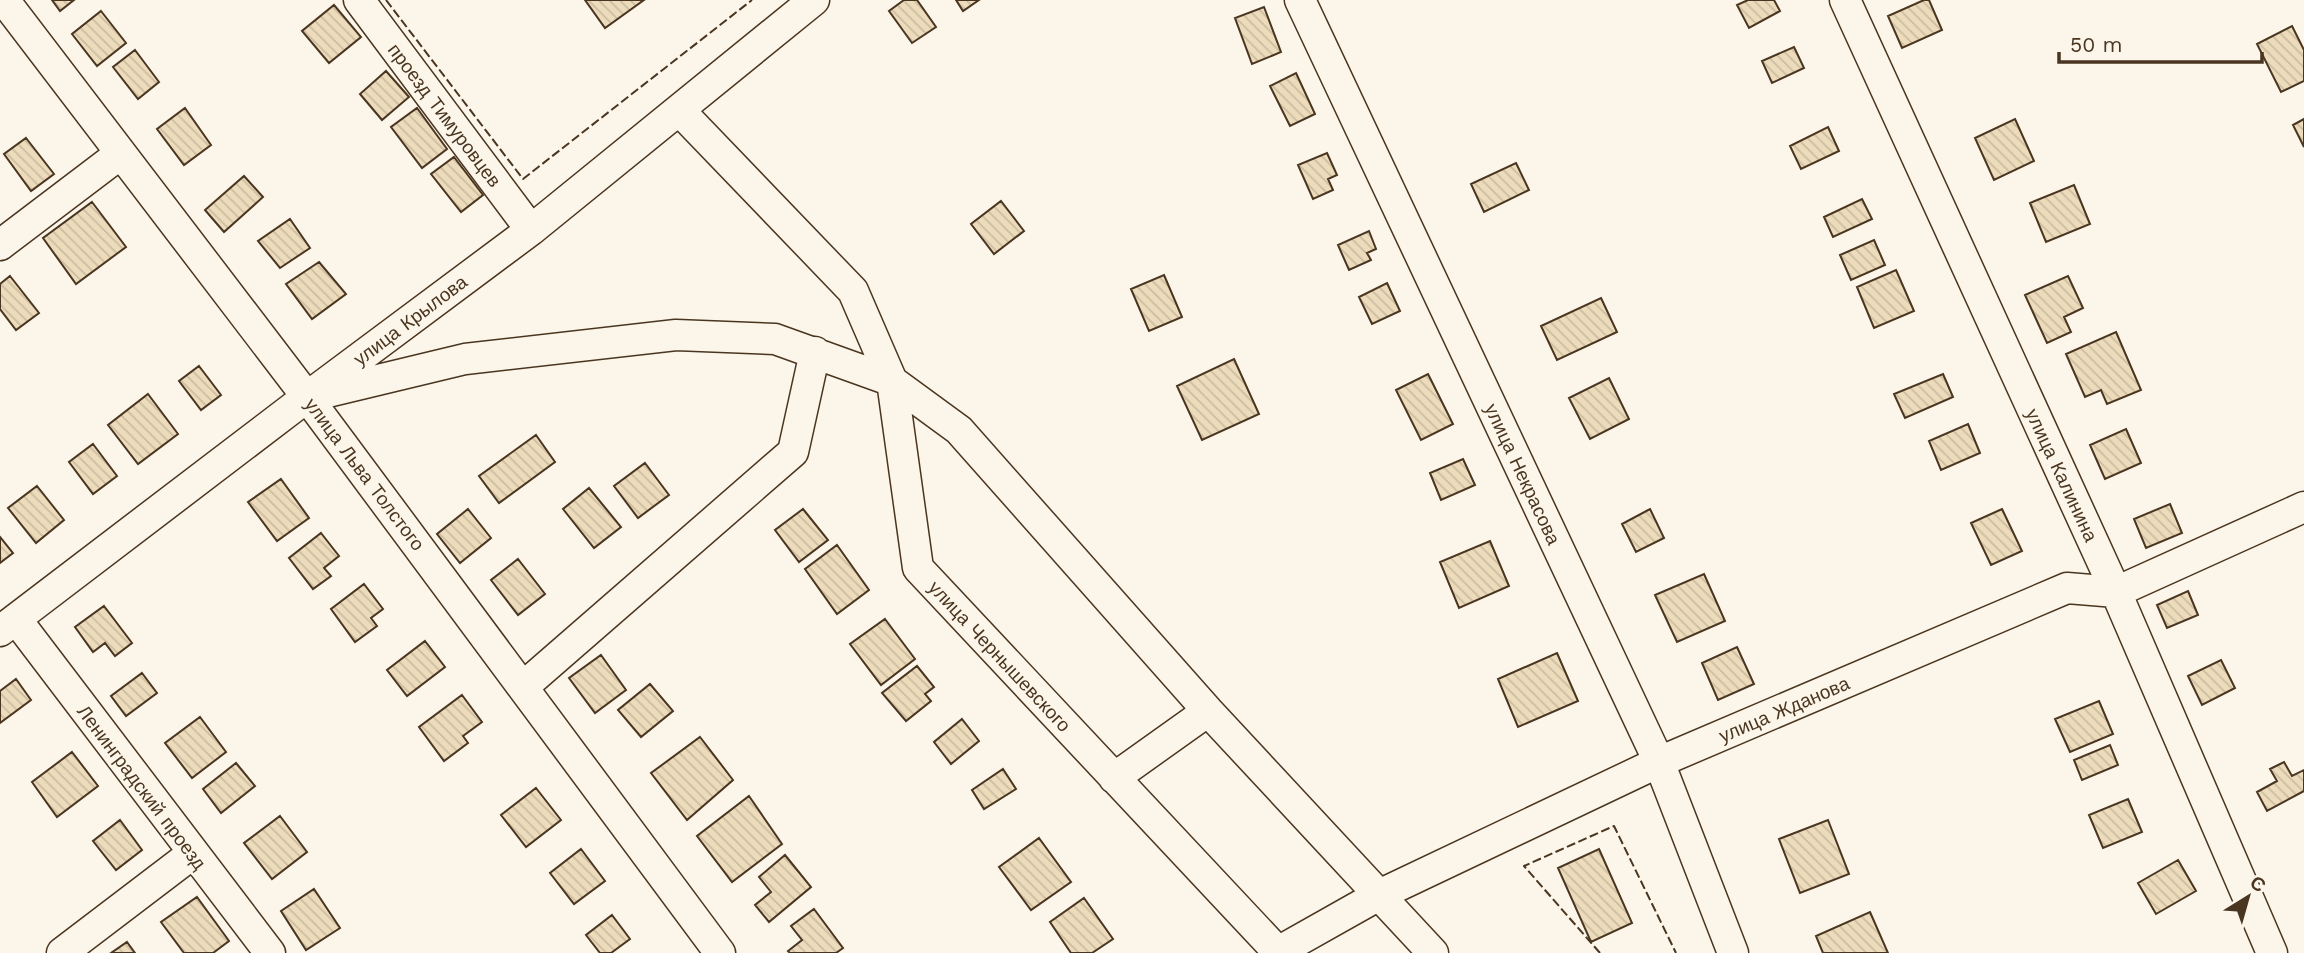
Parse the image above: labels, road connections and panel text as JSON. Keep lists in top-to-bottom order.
{
  "streets": {
    "street": [
      "проезд Тимуровцев",
      "улица Крылова",
      "улица Льва Толстого",
      "улица Некрасова",
      "улица Калинина",
      "улица Чернышевского",
      "улица Жданова",
      "Ленинградский проезд"
    ]
  },
  "crossings": [
    ["проезд Тимуровцев", "улица Крылова"],
    ["улица Крылова", "улица Льва Толстого"],
    ["улица Крылова", "улица Чернышевского"],
    ["улица Крылова", "Ленинградский проезд"],
    ["улица Некрасова", "улица Жданова"],
    ["улица Калинина", "улица Жданова"],
    ["улица Чернышевского", "улица Жданова"]
  ],
  "scale_bar": "50 m",
  "north": "top right"
}
